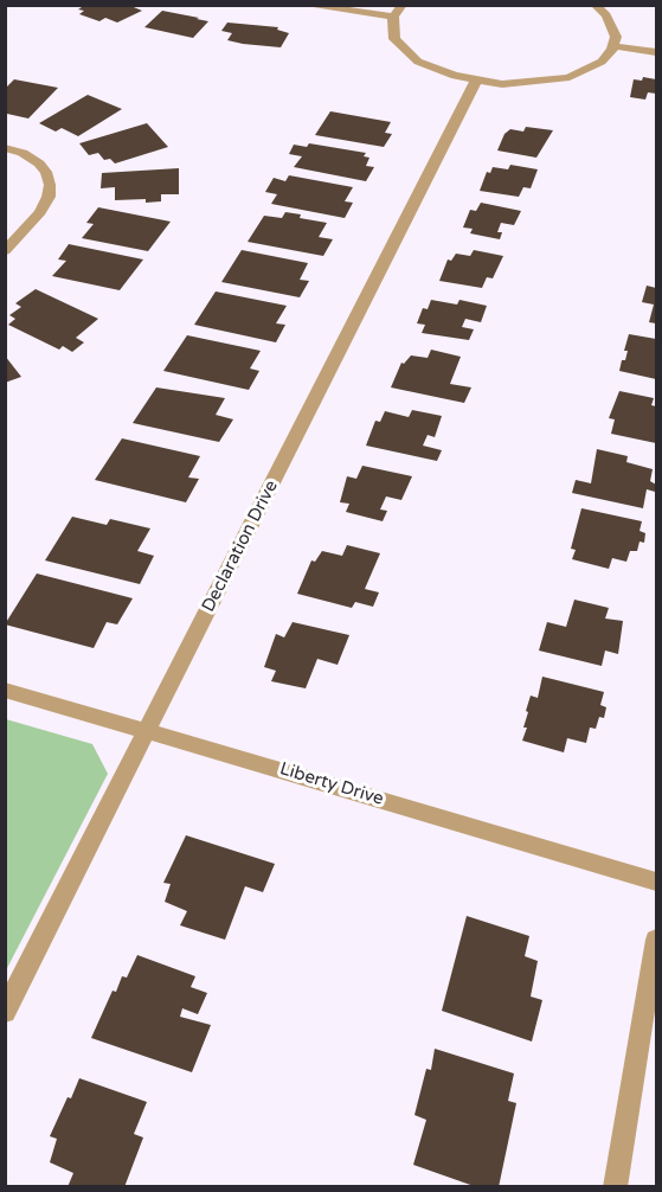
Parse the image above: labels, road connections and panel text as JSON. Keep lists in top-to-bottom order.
{
  "streets": {
    "street": ["Declaration Drive", "Liberty Drive"]
  },
  "crossings": [
    ["Declaration Drive", "Liberty Drive"]
  ]
}
